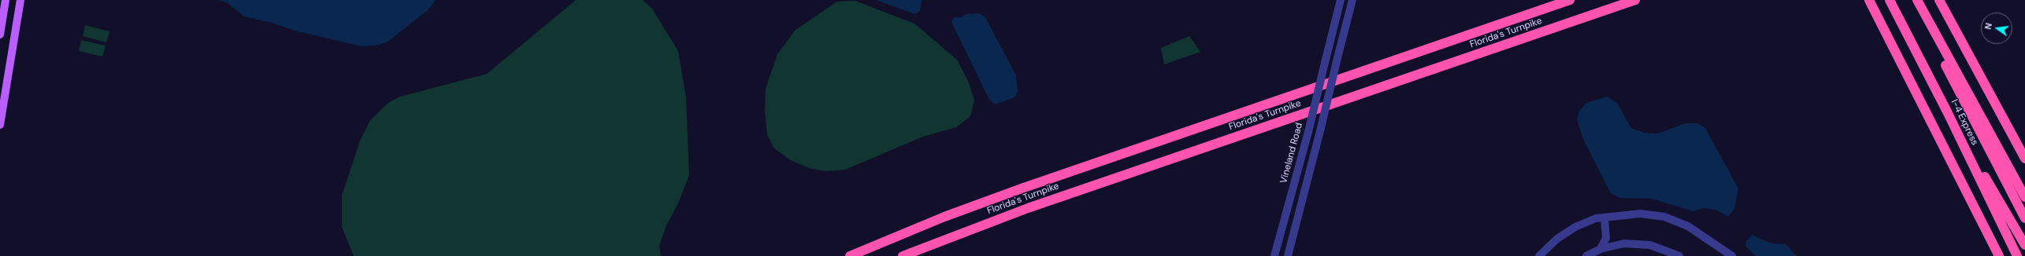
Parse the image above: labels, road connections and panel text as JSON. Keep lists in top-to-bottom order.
{
  "streets": {
    "highway": ["Florida's Turnpike", "I-4 Express"],
    "street": ["Vineland Road"]
  },
  "north": "left"
}
